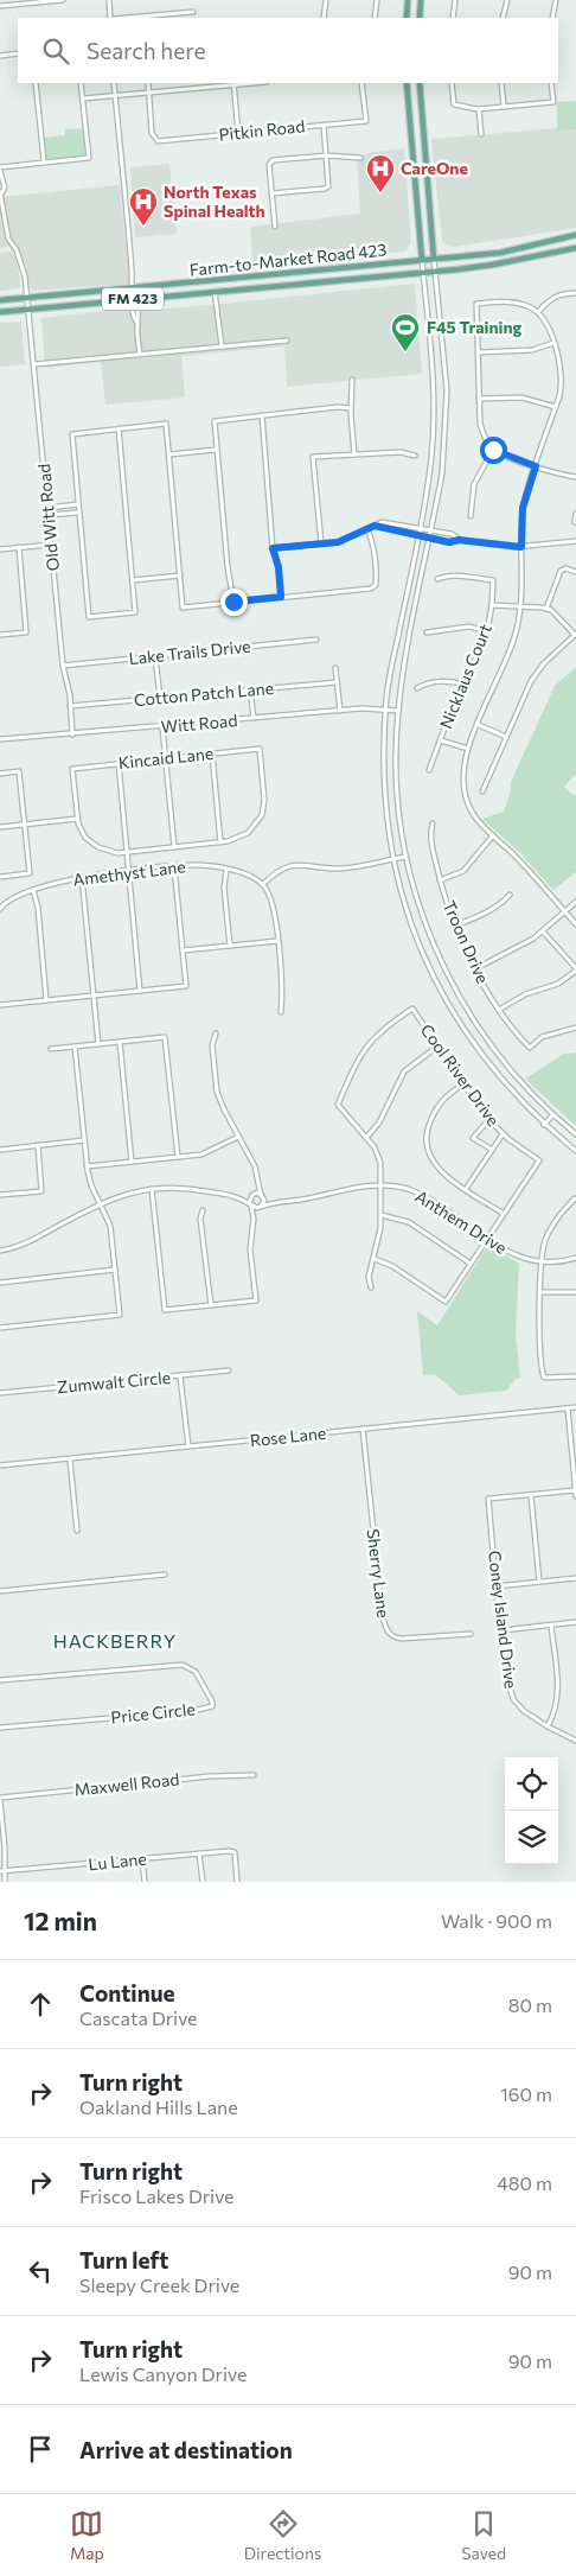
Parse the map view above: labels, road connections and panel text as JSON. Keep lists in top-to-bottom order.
{
  "streets": {
    "main road": ["Farm-to-Market Road 423", "FM 423"],
    "street": [
      "Pitkin Road",
      "Old Witt Road",
      "Lake Trails Drive",
      "Nicklaus Court",
      "Cotton Patch Lane",
      "Witt Road",
      "Kincaid Lane",
      "Amethyst Lane",
      "Troon Drive",
      "Cool River Drive",
      "Anthem Drive",
      "Zumwalt Circle",
      "Rose Lane",
      "Sherry Lane",
      "Coney Island Drive",
      "Price Circle",
      "Maxwell Road",
      "Lu Lane"
    ]
  },
  "crossings": [
    ["Farm-to-Market Road 423", "Old Witt Road"],
    ["Old Witt Road", "Lake Trails Drive"],
    ["Old Witt Road", "Cotton Patch Lane"],
    ["Old Witt Road", "Witt Road"],
    ["Rose Lane", "Sherry Lane"]
  ],
  "districts": ["HACKBERRY"],
  "places": {
    "hospital": ["CareOne", "North Texas Spinal Health"],
    "sports": ["F45 Training"]
  },
  "page": {
    "search": "Search here",
    "heading": ["12 min", "Walk · 900 m"],
    "list": [
      ["Continue", "Cascata Drive", "80 m"],
      ["Turn right", "Oakland Hills Lane", "160 m"],
      ["Turn right", "Frisco Lakes Drive", "480 m"],
      ["Turn left", "Sleepy Creek Drive", "90 m"],
      ["Turn right", "Lewis Canyon Drive", "90 m"],
      "Arrive at destination"
    ],
    "nav": ["Map", "Directions", "Saved"]
  }
}
